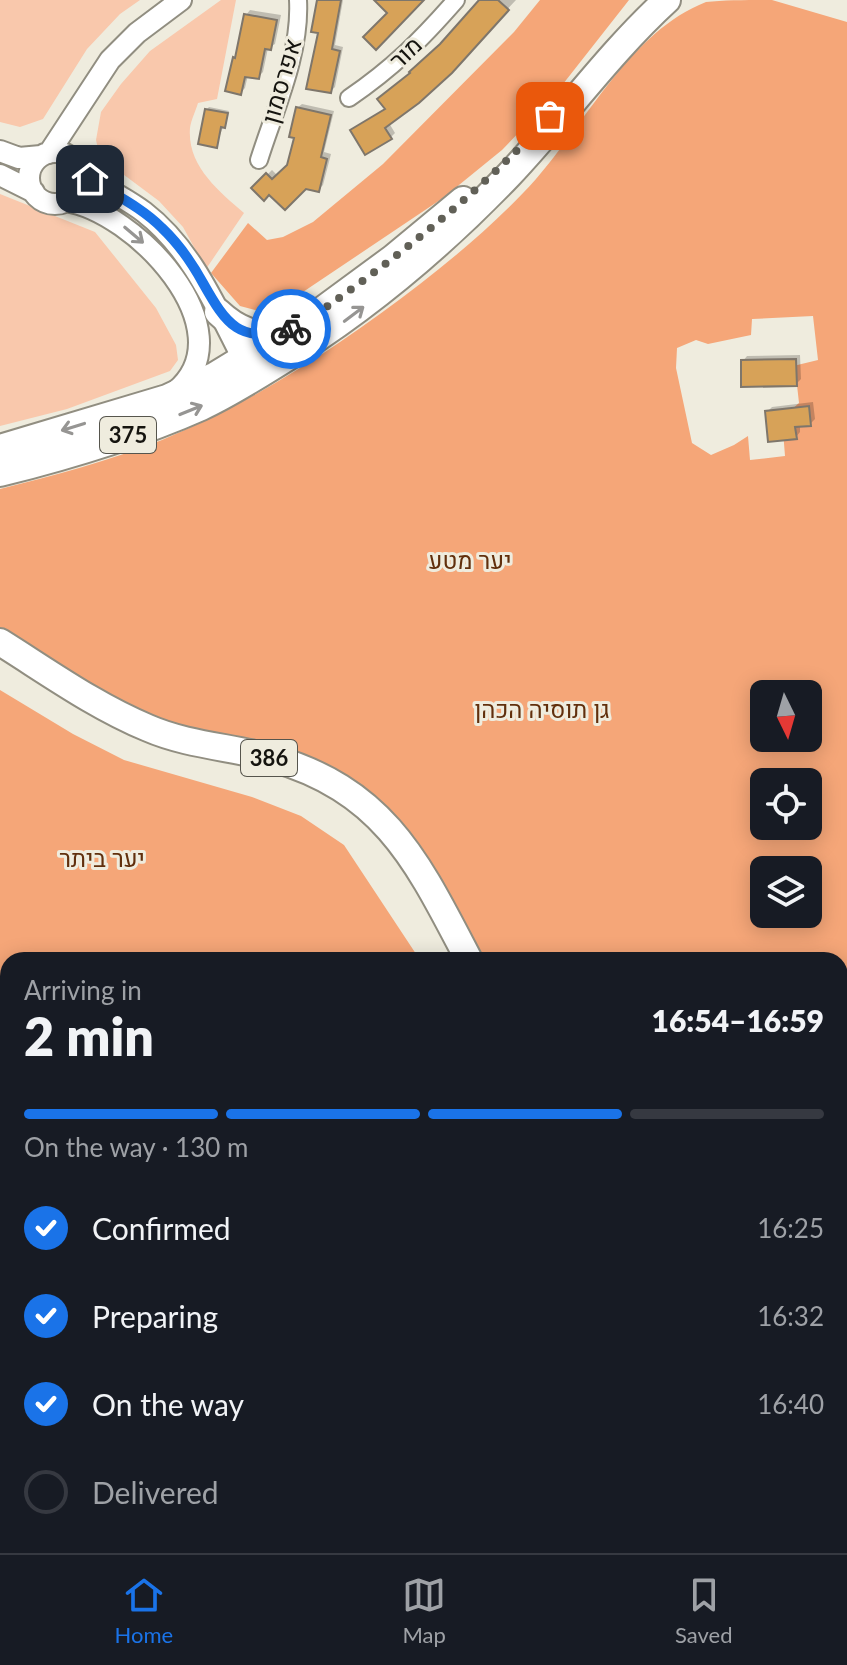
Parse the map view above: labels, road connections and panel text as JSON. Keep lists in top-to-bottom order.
{
  "streets": {
    "main road": ["375", "386"],
    "street": ["מור", "אפרסמון"]
  },
  "parks": ["יער מטע", "גן תוסיה הכהן", "יער ביתר"],
  "north": "bottom",
  "page": {
    "heading": ["2 min", "Arriving in", "16:54–16:59"],
    "bar": "On the way · 130 m",
    "list": [
      ["Confirmed", "16:25"],
      ["Preparing", "16:32"],
      ["On the way", "16:40"],
      "Delivered"
    ],
    "tabs": ["Home", "Map", "Saved"]
  }
}
